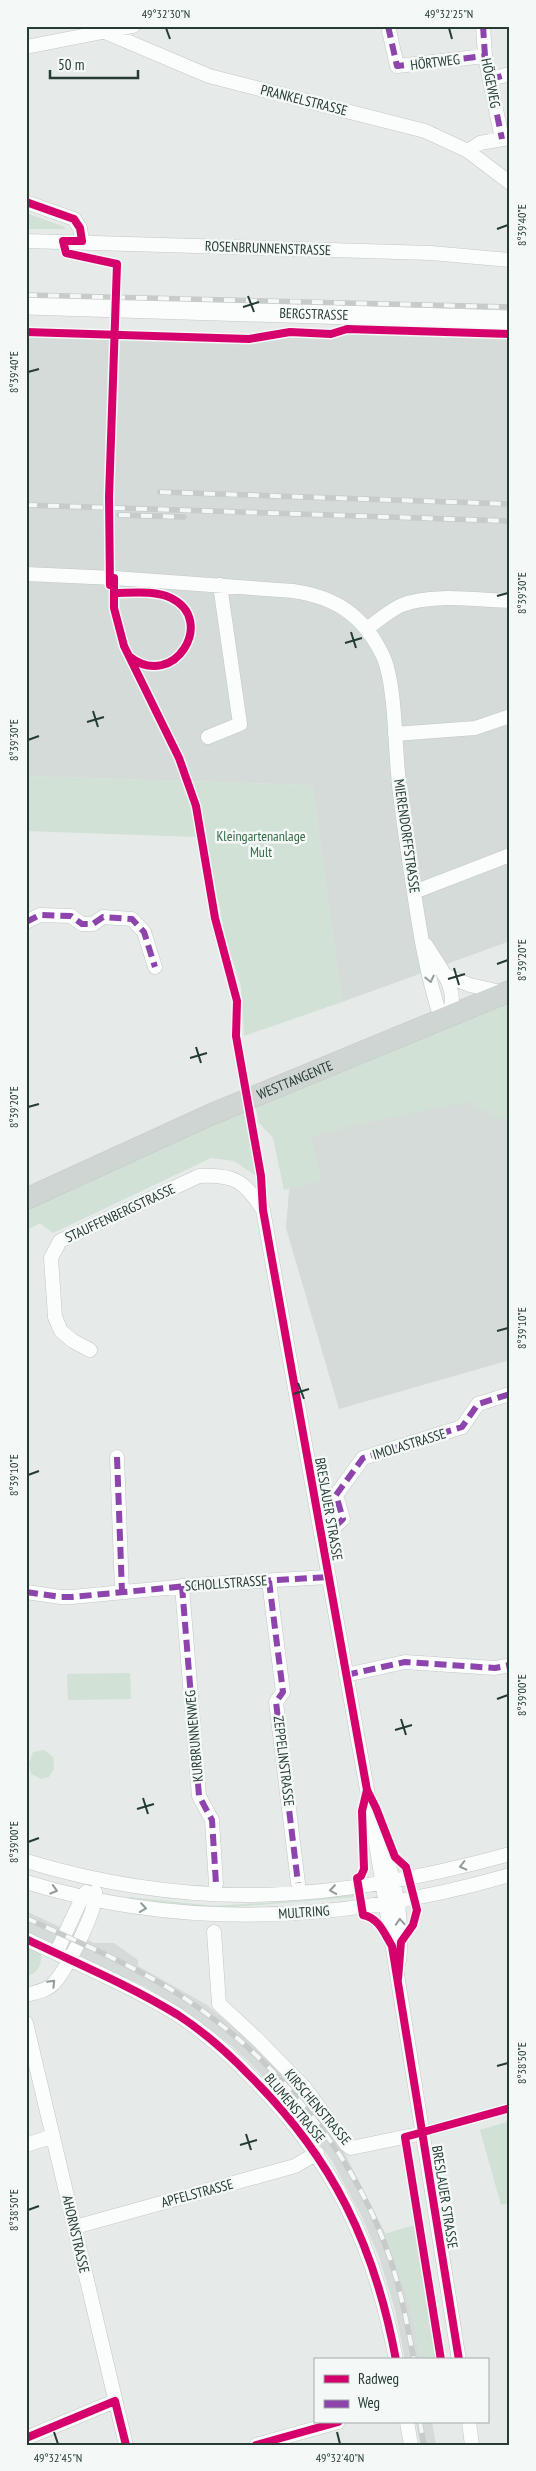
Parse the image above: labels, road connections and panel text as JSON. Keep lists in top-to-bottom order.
{
  "streets": {
    "main road": ["BERGSTRASSE", "WESTTANGENTE"],
    "street": [
      "HÖRTWEG",
      "HÖGEWEG",
      "PRANKELSTRASSE",
      "ROSENBRUNNENSTRASSE",
      "MIERENDORFFSTRASSE",
      "STAUFFENBERGSTRASSE",
      "IMOLASTRASSE",
      "BRESLAUER STRASSE",
      "SCHOLLSTRASSE",
      "KURBRUNNENWEG",
      "ZEPPELINSTRASSE",
      "MULTRING",
      "KIRSCHENSTRASSE",
      "BLUMENSTRASSE",
      "APFELSTRASSE",
      "AHORNSTRASSE"
    ]
  },
  "crossings": [
    ["HÖRTWEG", "HÖGEWEG"],
    ["MIERENDORFFSTRASSE", "WESTTANGENTE"],
    ["STAUFFENBERGSTRASSE", "BRESLAUER STRASSE"],
    ["IMOLASTRASSE", "BRESLAUER STRASSE"],
    ["BRESLAUER STRASSE", "SCHOLLSTRASSE"],
    ["BRESLAUER STRASSE", "MULTRING"],
    ["BRESLAUER STRASSE", "KIRSCHENSTRASSE"],
    ["SCHOLLSTRASSE", "KURBRUNNENWEG"],
    ["SCHOLLSTRASSE", "ZEPPELINSTRASSE"],
    ["BLUMENSTRASSE", "APFELSTRASSE"],
    ["APFELSTRASSE", "AHORNSTRASSE"]
  ],
  "parks": ["Kleingartenanlage Mult"],
  "legend": ["Radweg", "Weg"],
  "scale_bar": "50 m",
  "coordinates": [
    "49°32'30\"N",
    "49°32'25\"N",
    "8°39'40\"E",
    "8°39'30\"E",
    "8°39'20\"E",
    "8°39'10\"E",
    "8°39'00\"E",
    "8°38'50\"E",
    "49°32'45\"N",
    "49°32'40\"N"
  ]
}
